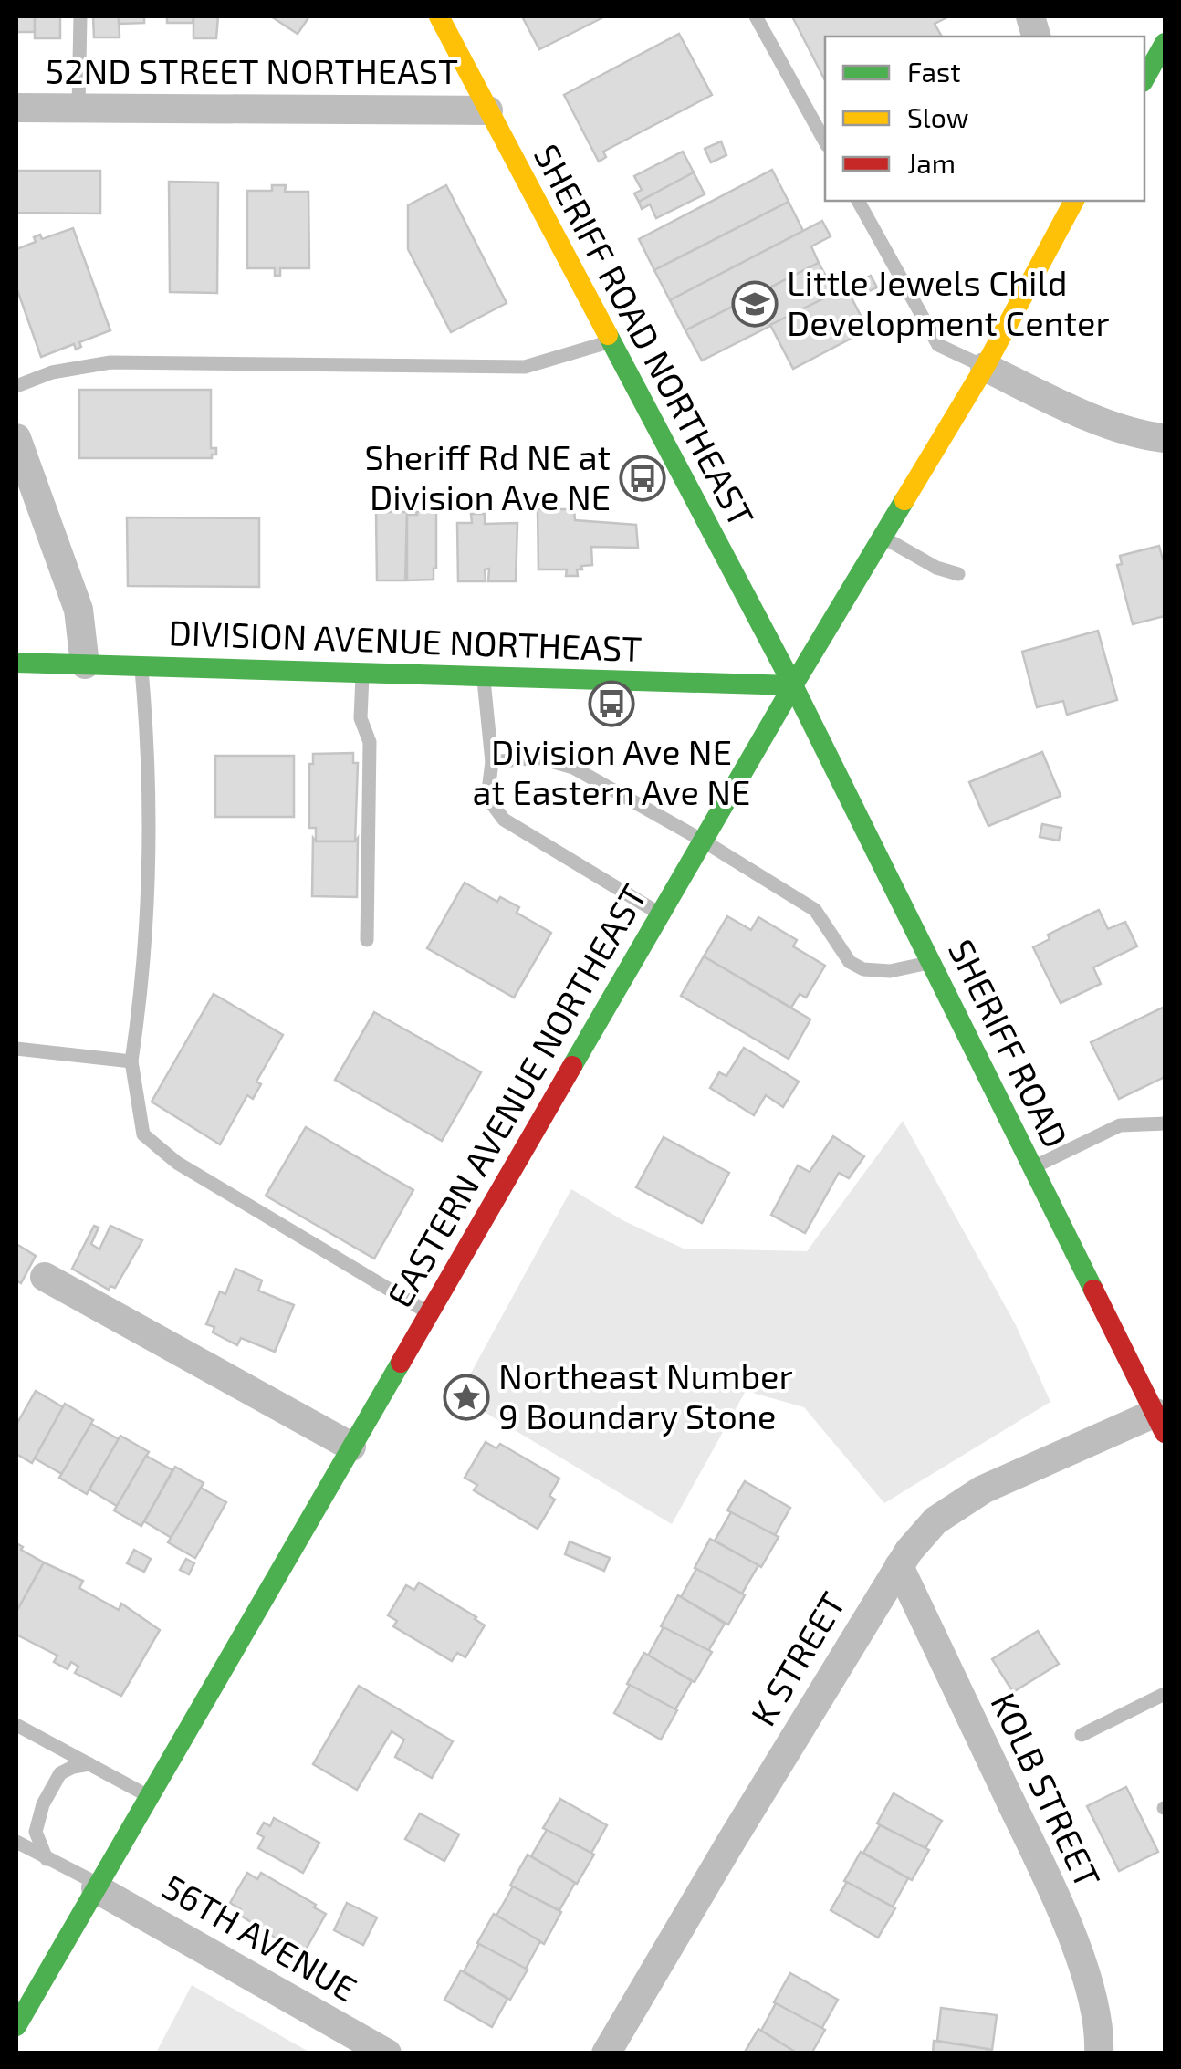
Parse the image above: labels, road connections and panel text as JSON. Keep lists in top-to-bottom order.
{
  "streets": {
    "main road": [
      "SHERIFF ROAD NORTHEAST",
      "DIVISION AVENUE NORTHEAST",
      "SHERIFF ROAD",
      "EASTERN AVENUE NORTHEAST"
    ],
    "street": [
      "52ND STREET NORTHEAST",
      "K STREET",
      "KOLB STREET",
      "56TH AVENUE"
    ]
  },
  "crossings": [
    ["52ND STREET NORTHEAST", "SHERIFF ROAD NORTHEAST"],
    ["SHERIFF ROAD NORTHEAST", "DIVISION AVENUE NORTHEAST"],
    ["SHERIFF ROAD NORTHEAST", "SHERIFF ROAD"],
    ["SHERIFF ROAD NORTHEAST", "EASTERN AVENUE NORTHEAST"],
    ["DIVISION AVENUE NORTHEAST", "SHERIFF ROAD"],
    ["DIVISION AVENUE NORTHEAST", "EASTERN AVENUE NORTHEAST"],
    ["SHERIFF ROAD", "EASTERN AVENUE NORTHEAST"],
    ["SHERIFF ROAD", "K STREET"],
    ["EASTERN AVENUE NORTHEAST", "56TH AVENUE"],
    ["K STREET", "KOLB STREET"]
  ],
  "places": {
    "school or university": ["Little Jewels Child Development Center"],
    "bus stop": ["Sheriff Rd NE at Division Ave NE", "Division Ave NE at Eastern Ave NE"],
    "place": ["Northeast Number 9 Boundary Stone"]
  },
  "legend": ["Fast", "Slow", "Jam"]
}
